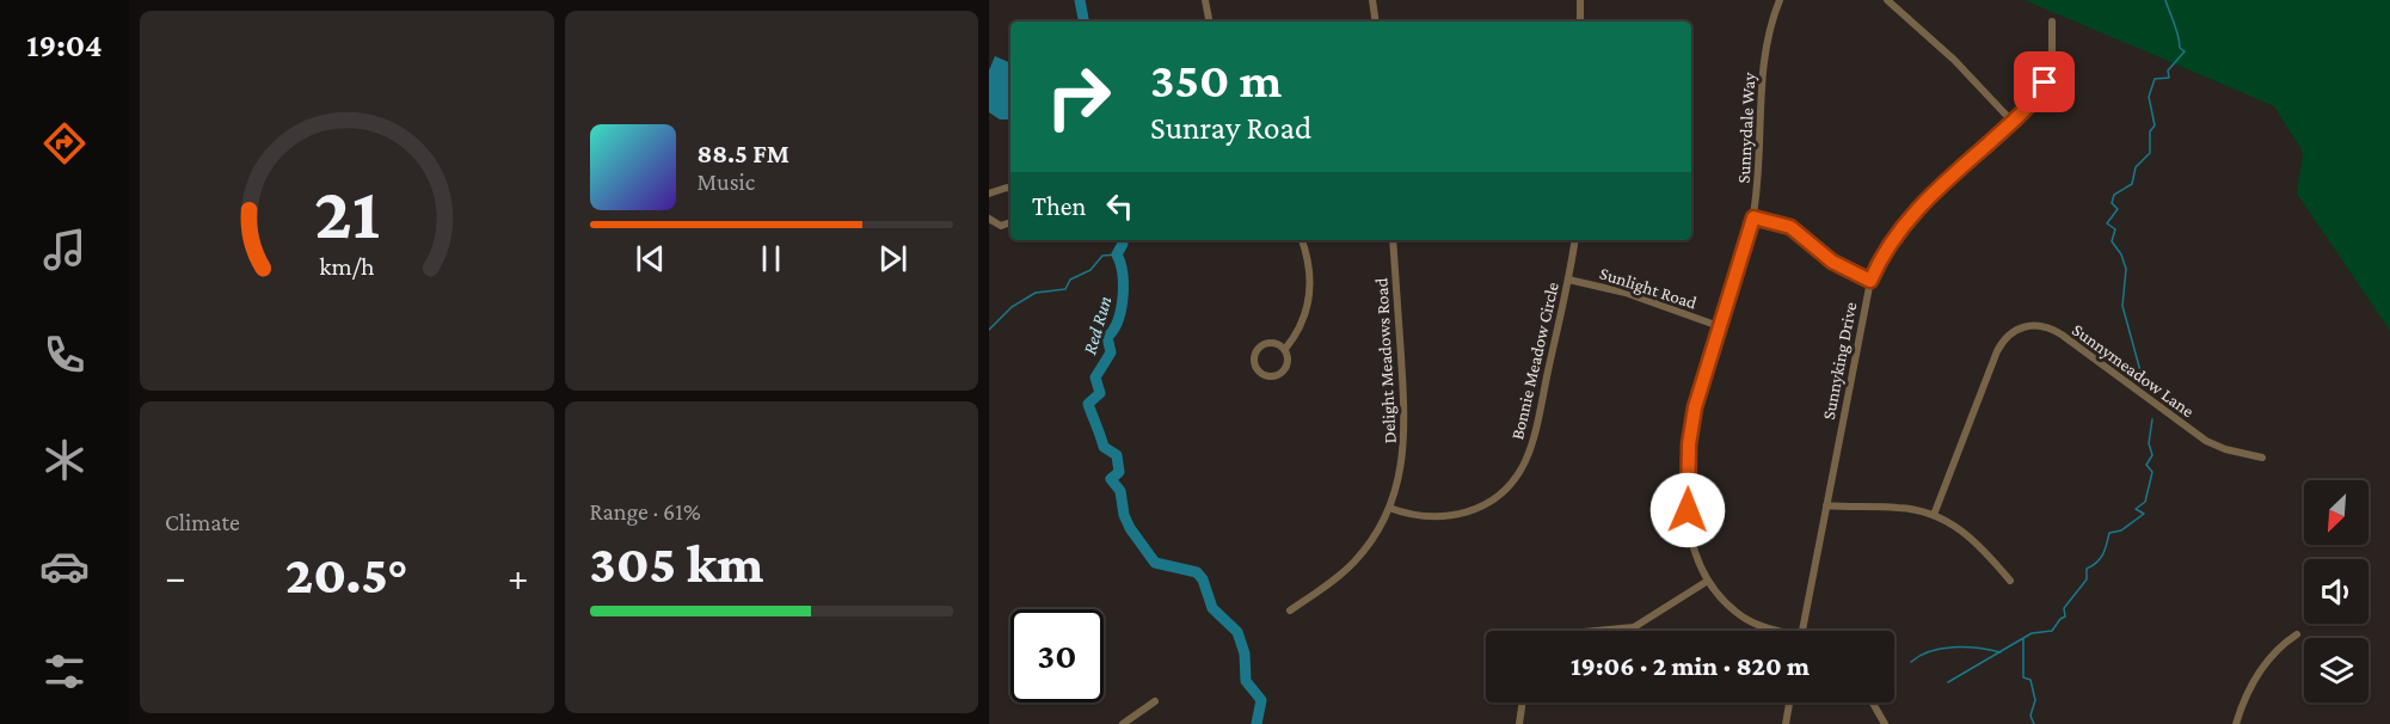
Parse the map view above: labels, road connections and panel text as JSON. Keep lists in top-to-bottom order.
{
  "streets": {
    "street": [
      "Sunnydale Way",
      "Sunlight Road",
      "Delight Meadows Road",
      "Bonnie Meadow Circle",
      "Sunnyking Drive",
      "Sunnymeadow Lane"
    ]
  },
  "crossings": [
    ["Sunnydale Way", "Sunlight Road"],
    ["Sunlight Road", "Bonnie Meadow Circle"],
    ["Delight Meadows Road", "Bonnie Meadow Circle"]
  ],
  "water": ["Red Run"],
  "north": "bottom left",
  "page": {
    "tabs": "19:04",
    "turn": ["350 m", "Sunray Road"],
    "song": ["88.5 FM", "Music"],
    "then": "Then",
    "tile": [
      "Climate",
      ["Range · 61%", "305 km"]
    ],
    "heat": ["−", "20.5°", "+"],
    "limit": "30",
    "trip": "19:06 · 2 min · 820 m",
    "gauge": ["21", "km/h"]
  }
}
